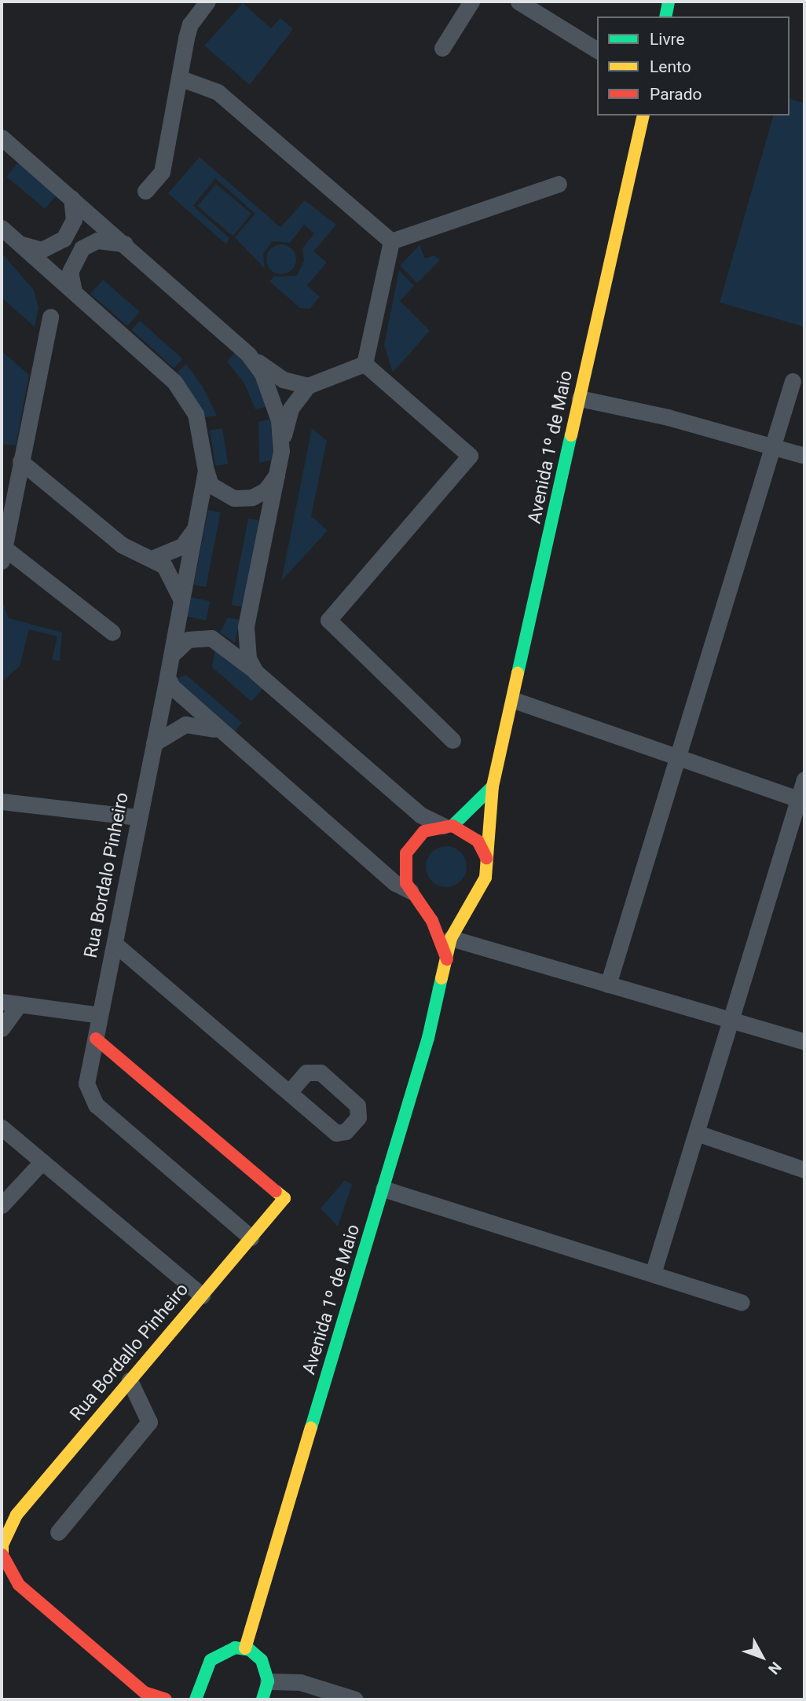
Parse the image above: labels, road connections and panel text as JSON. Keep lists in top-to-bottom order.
{
  "streets": {
    "main road": ["Avenida 1º de Maio", "Rua Bordallo Pinheiro"],
    "street": ["Rua Bordalo Pinheiro"]
  },
  "crossings": [
    ["Rua Bordalo Pinheiro", "Rua Bordallo Pinheiro"]
  ],
  "legend": ["Livre", "Lento", "Parado"],
  "north": "bottom right"
}
